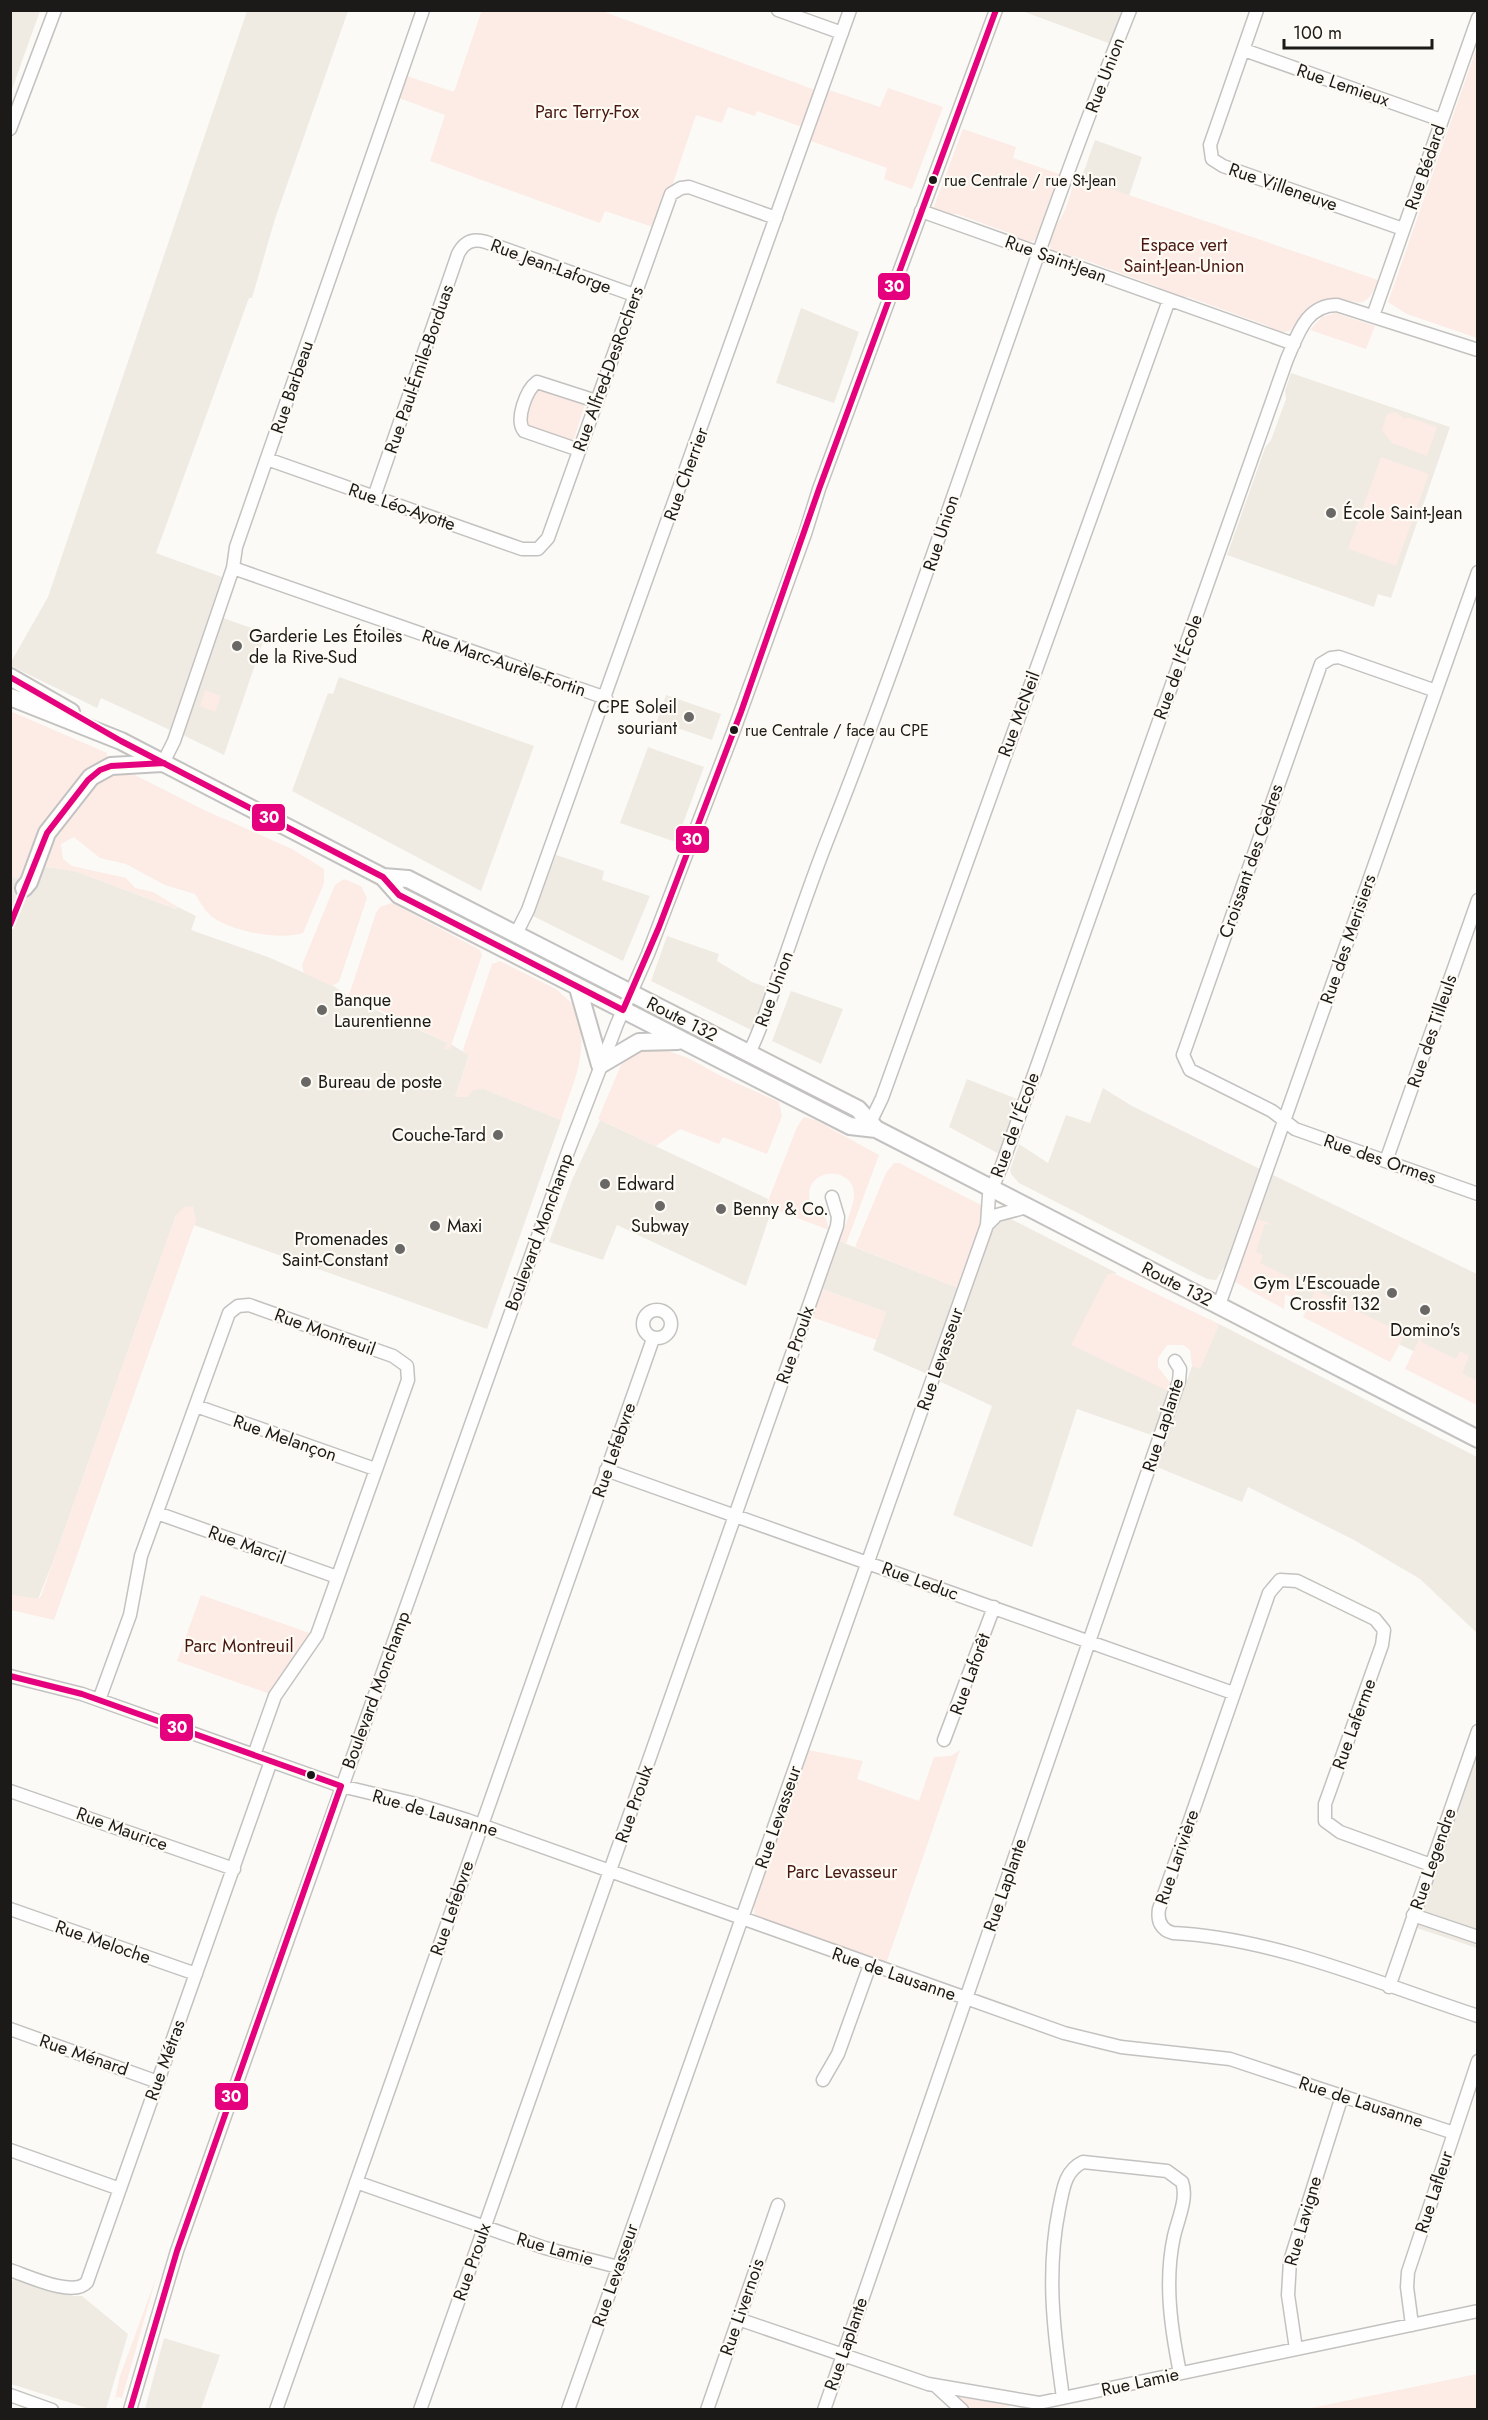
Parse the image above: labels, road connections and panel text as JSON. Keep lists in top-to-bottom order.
{
  "streets": {
    "highway": ["Route 132"],
    "street": [
      "Rue Union",
      "Rue Lemieux",
      "Rue Bédard",
      "Rue Villeneuve",
      "Rue Saint-Jean",
      "Rue Jean-Laforge",
      "Rue Paul-Émile-Borduas",
      "Rue Alfred-DesRochers",
      "Rue Barbeau",
      "Rue Cherrier",
      "Rue Léo-Ayotte",
      "Rue Marc-Aurèle-Fortin",
      "Rue de l'École",
      "Rue McNeil",
      "Croissant des Cèdres",
      "Rue des Merisiers",
      "Rue des Tilleuls",
      "Rue des Ormes",
      "Boulevard Monchamp",
      "Rue Montreuil",
      "Rue Proulx",
      "Rue Levasseur",
      "Rue Laplante",
      "Rue Melançon",
      "Rue Lefebvre",
      "Rue Marcil",
      "Rue Leduc",
      "Rue Laforêt",
      "Rue Laferme",
      "Rue de Lausanne",
      "Rue Maurice",
      "Rue Larivière",
      "Rue Legendre",
      "Rue Meloche",
      "Rue Ménard",
      "Rue Métras",
      "Rue Lafleur",
      "Rue Lavigne",
      "Rue Lamie",
      "Rue Livernois"
    ]
  },
  "crossings": [
    ["Rue Union", "Rue Saint-Jean"],
    ["Rue Union", "Route 132"],
    ["Rue Lemieux", "Rue Bédard"],
    ["Rue Lemieux", "Rue Villeneuve"],
    ["Rue Bédard", "Rue Villeneuve"],
    ["Rue Bédard", "Rue de l'École"],
    ["Rue Saint-Jean", "Rue de l'École"],
    ["Rue Saint-Jean", "Rue McNeil"],
    ["Rue Saint-Jean", "Boulevard Monchamp"],
    ["Rue Jean-Laforge", "Rue Paul-Émile-Borduas"],
    ["Rue Jean-Laforge", "Rue Alfred-DesRochers"],
    ["Rue Paul-Émile-Borduas", "Rue Léo-Ayotte"],
    ["Rue Alfred-DesRochers", "Rue Cherrier"],
    ["Rue Alfred-DesRochers", "Rue Léo-Ayotte"],
    ["Rue Barbeau", "Rue Léo-Ayotte"],
    ["Rue Barbeau", "Rue Marc-Aurèle-Fortin"],
    ["Rue Barbeau", "Route 132"],
    ["Rue Cherrier", "Rue Marc-Aurèle-Fortin"],
    ["Rue Cherrier", "Route 132"],
    ["Rue de l'École", "Route 132"],
    ["Rue de l'École", "Rue Levasseur"],
    ["Rue McNeil", "Route 132"],
    ["Croissant des Cèdres", "Rue des Merisiers"],
    ["Croissant des Cèdres", "Rue des Ormes"],
    ["Rue des Merisiers", "Route 132"],
    ["Rue des Merisiers", "Rue des Ormes"],
    ["Route 132", "Boulevard Monchamp"],
    ["Route 132", "Rue Levasseur"],
    ["Rue des Tilleuls", "Rue des Ormes"],
    ["Boulevard Monchamp", "Rue de Lausanne"],
    ["Rue Montreuil", "Rue Melançon"],
    ["Rue Montreuil", "Rue Marcil"],
    ["Rue Montreuil", "Rue de Lausanne"],
    ["Rue Proulx", "Rue Leduc"],
    ["Rue Proulx", "Rue de Lausanne"],
    ["Rue Proulx", "Rue Lamie"],
    ["Rue Levasseur", "Rue Leduc"],
    ["Rue Levasseur", "Rue de Lausanne"],
    ["Rue Levasseur", "Rue Lamie"],
    ["Rue Laplante", "Rue Leduc"],
    ["Rue Laplante", "Rue de Lausanne"],
    ["Rue Laplante", "Rue Lamie"],
    ["Rue Lefebvre", "Rue Leduc"],
    ["Rue Lefebvre", "Rue de Lausanne"],
    ["Rue Lefebvre", "Rue Lamie"],
    ["Rue Leduc", "Rue Laforêt"],
    ["Rue Leduc", "Rue Larivière"],
    ["Rue Laferme", "Rue Larivière"],
    ["Rue Laferme", "Rue Legendre"],
    ["Rue de Lausanne", "Rue Métras"],
    ["Rue de Lausanne", "Rue Lafleur"],
    ["Rue de Lausanne", "Rue Lavigne"],
    ["Rue Maurice", "Rue Métras"],
    ["Rue Larivière", "Rue Legendre"],
    ["Rue Meloche", "Rue Métras"],
    ["Rue Ménard", "Rue Métras"],
    ["Rue Lafleur", "Rue Lamie"],
    ["Rue Lavigne", "Rue Lamie"],
    ["Rue Lamie", "Rue Livernois"]
  ],
  "parks": [
    "Parc Terry-Fox",
    "Espace vert Saint-Jean-Union",
    "Parc Montreuil",
    "Parc Levasseur"
  ],
  "places": [
    "rue Centrale / rue St-Jean",
    "École Saint-Jean",
    "Garderie Les Étoiles de la Rive-Sud",
    "CPE Soleil souriant",
    "rue Centrale / face au CPE",
    "Banque Laurentienne",
    "Bureau de poste",
    "Couche-Tard",
    "Edward",
    "Subway",
    "Benny & Co.",
    "Maxi",
    "Promenades Saint-Constant",
    "Gym L'Escouade Crossfit 132",
    "Domino's"
  ],
  "lines": ["transit line 30"],
  "scale_bar": "100 m"
}
